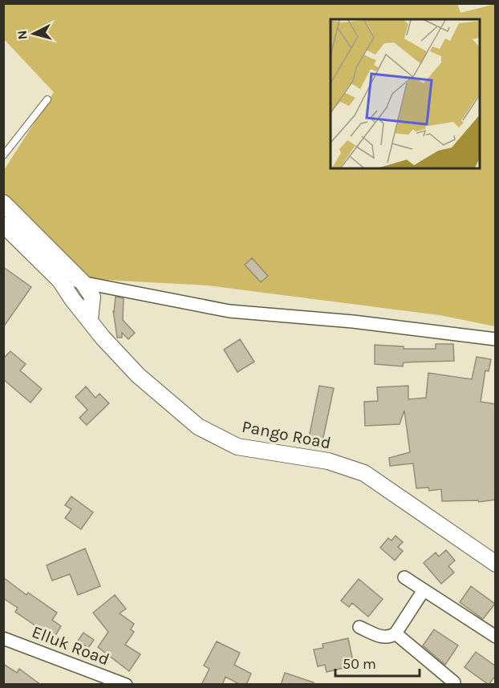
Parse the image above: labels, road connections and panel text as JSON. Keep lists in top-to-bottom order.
{
  "streets": {
    "street": ["Pango Road", "Elluk Road"]
  },
  "scale_bar": "50 m",
  "north": "left"
}
